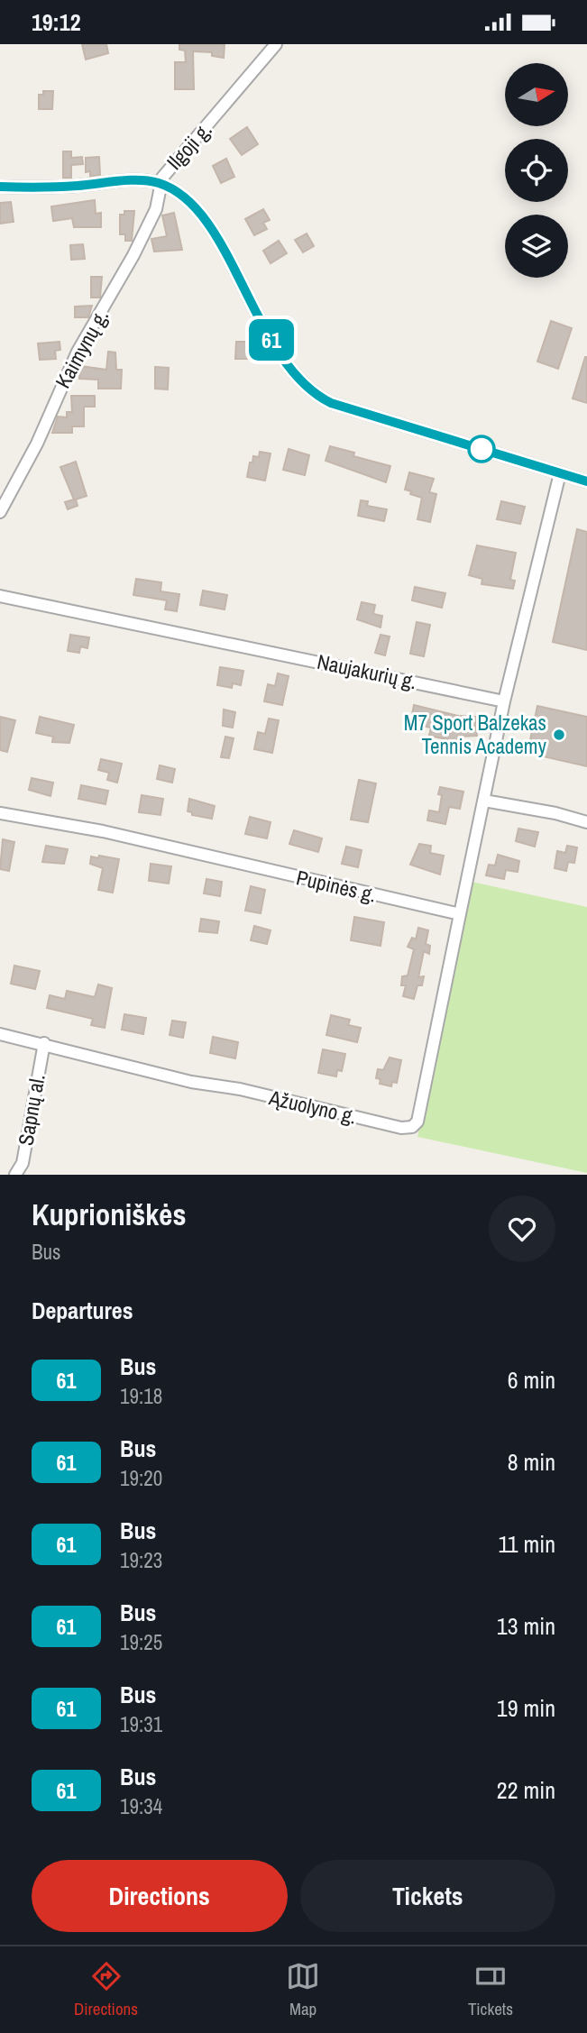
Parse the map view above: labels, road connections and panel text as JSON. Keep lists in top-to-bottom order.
{
  "streets": {
    "street": [
      "Ilgoji g.",
      "Kaimynų g.",
      "Naujakurių g.",
      "Pupinės g.",
      "Ąžuolyno g.",
      "Sapnų al."
    ]
  },
  "crossings": [
    ["Ilgoji g.", "Kaimynų g."],
    ["Pupinės g.", "Ąžuolyno g."],
    ["Ąžuolyno g.", "Sapnų al."]
  ],
  "places": ["M7 Sport Balzekas Tennis Academy"],
  "lines": ["bus line 61"],
  "north": "right",
  "page": {
    "status": "19:12",
    "on_map": "61",
    "heading": [
      ["Kuprioniškės", "Bus"],
      "Departures"
    ],
    "list": [
      {
        "mark": "61",
        "name": "Bus",
        "note": "19:18",
        "value": "6 min"
      },
      {
        "mark": "61",
        "name": "Bus",
        "note": "19:20",
        "value": "8 min"
      },
      {
        "mark": "61",
        "name": "Bus",
        "note": "19:23",
        "value": "11 min"
      },
      {
        "mark": "61",
        "name": "Bus",
        "note": "19:25",
        "value": "13 min"
      },
      {
        "mark": "61",
        "name": "Bus",
        "note": "19:31",
        "value": "19 min"
      },
      {
        "mark": "61",
        "name": "Bus",
        "note": "19:34",
        "value": "22 min"
      }
    ],
    "buttons": ["Directions", "Tickets"],
    "tabs": ["Directions", "Map", "Tickets"]
  }
}
